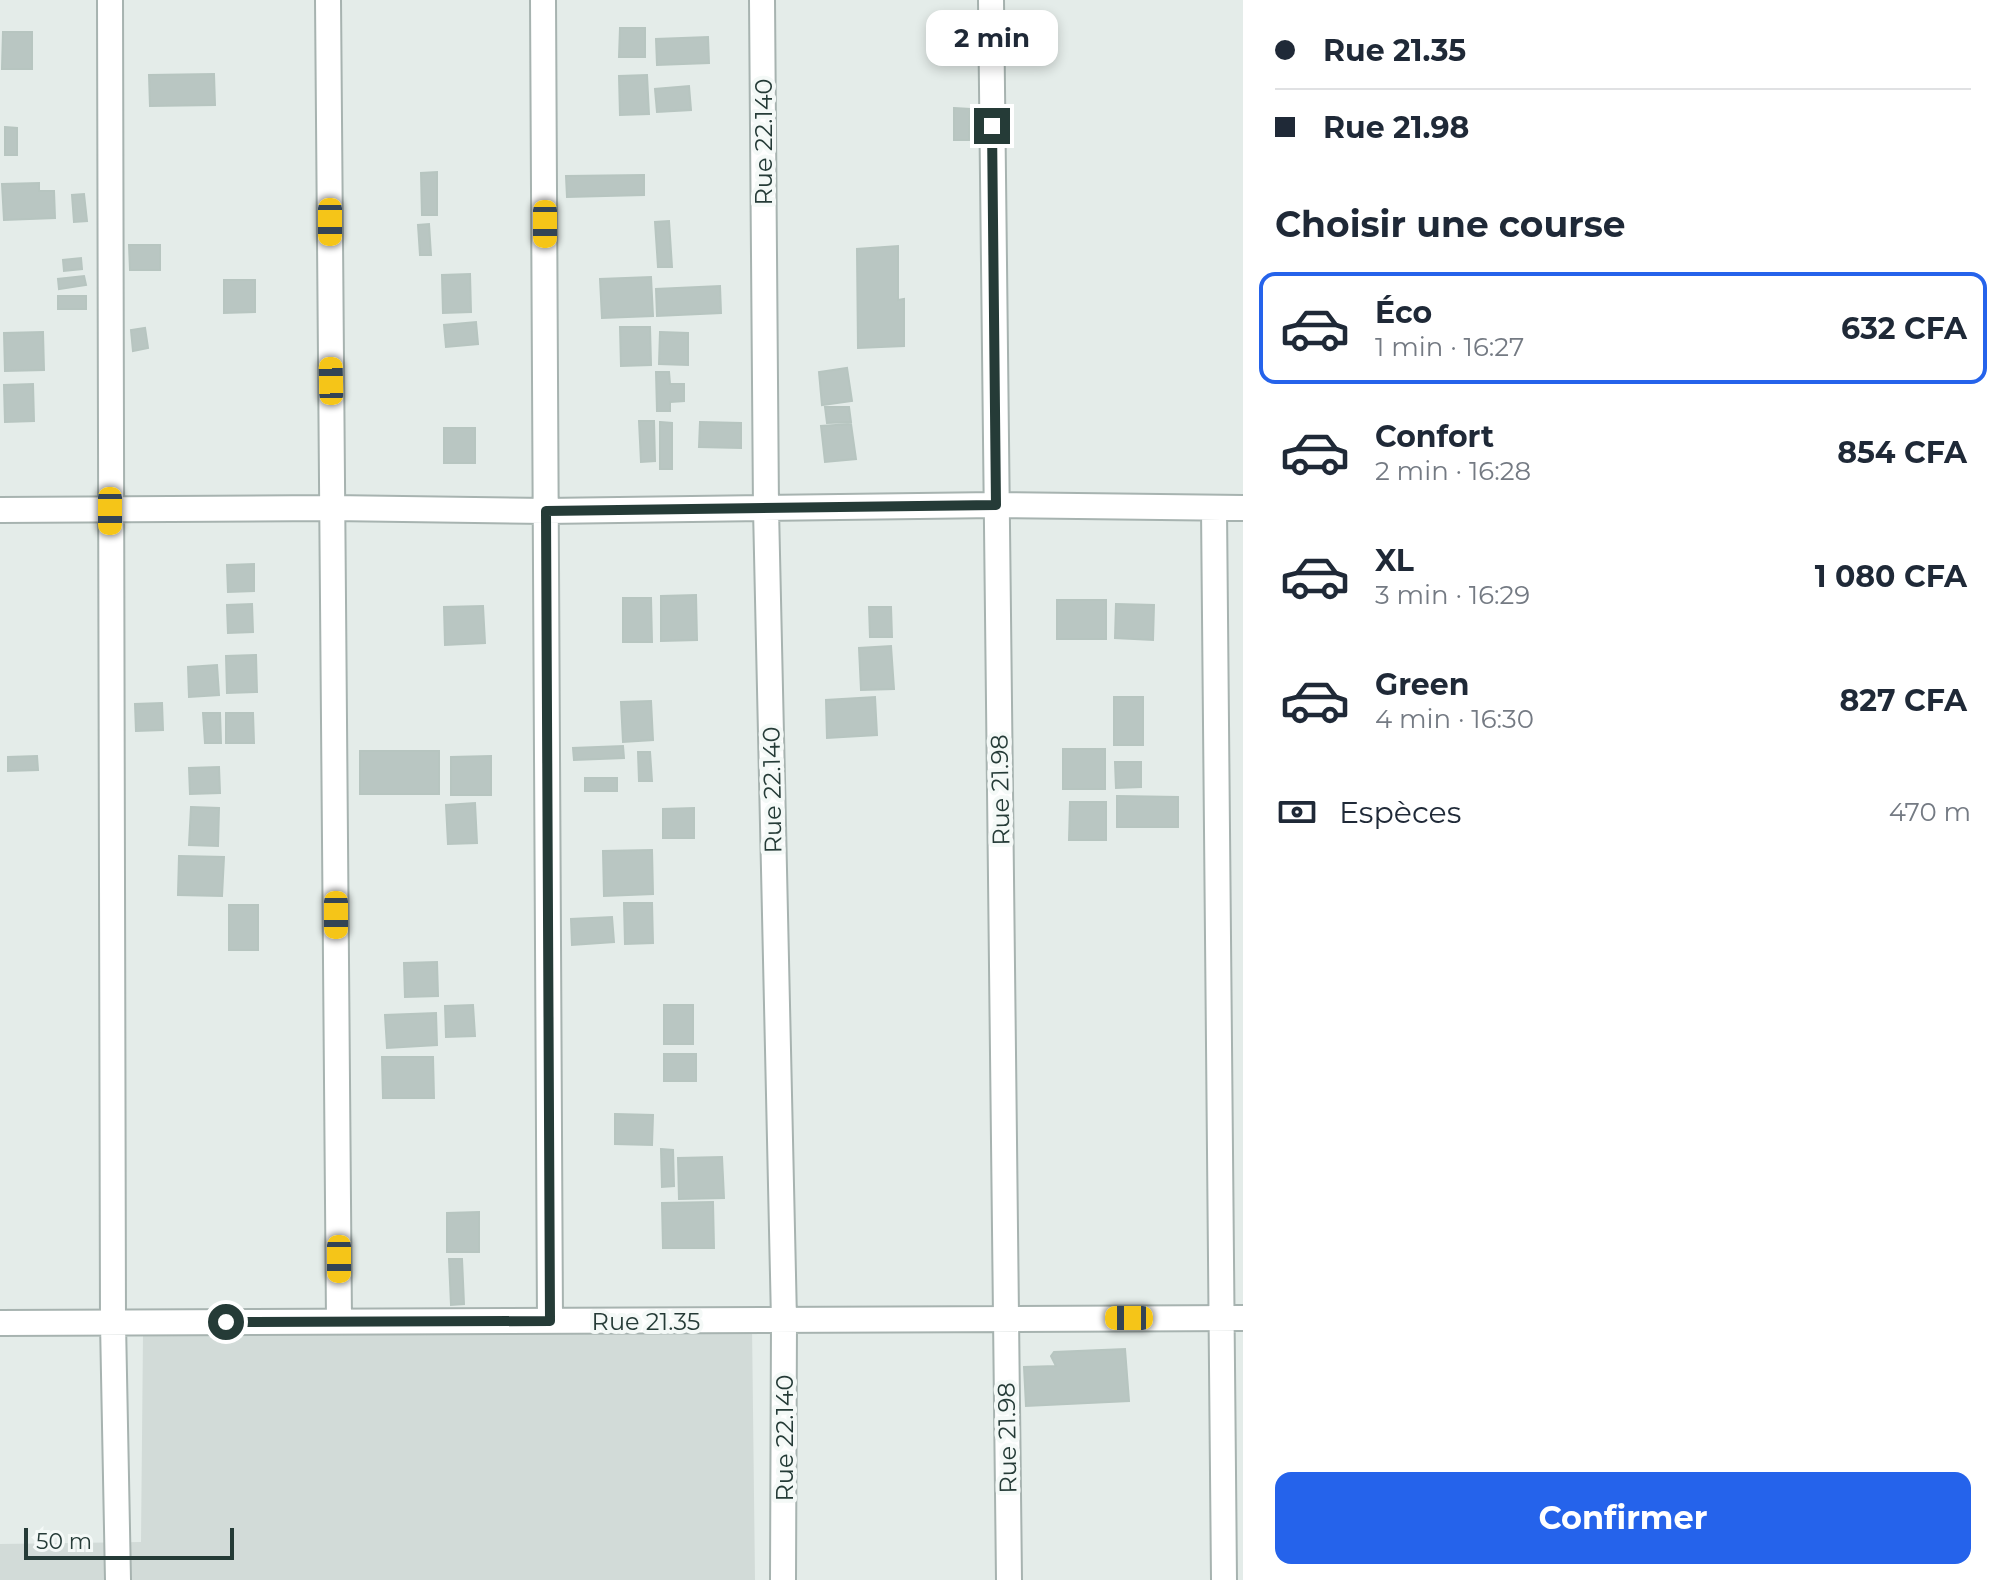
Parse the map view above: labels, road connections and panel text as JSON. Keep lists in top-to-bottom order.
{
  "streets": {
    "street": ["Rue 22.140", "Rue 21.98", "Rue 21.35"]
  },
  "crossings": [
    ["Rue 22.140", "Rue 21.35"],
    ["Rue 21.98", "Rue 21.35"]
  ],
  "scale_bar": "50 m",
  "page": {
    "banner": ["Rue 21.35", "Rue 21.98"],
    "bubble": "2 min",
    "heading": "Choisir une course",
    "list": [
      {
        "name": "Éco",
        "note": "1 min · 16:27",
        "value": "632 CFA"
      },
      {
        "name": "Confort",
        "note": "2 min · 16:28",
        "value": "854 CFA"
      },
      {
        "name": "XL",
        "note": "3 min · 16:29",
        "value": "1 080 CFA"
      },
      {
        "name": "Green",
        "note": "4 min · 16:30",
        "value": "827 CFA"
      }
    ],
    "pay": ["Espèces", "470 m"],
    "buttons": "Confirmer",
    "scale": "50 m"
  }
}
